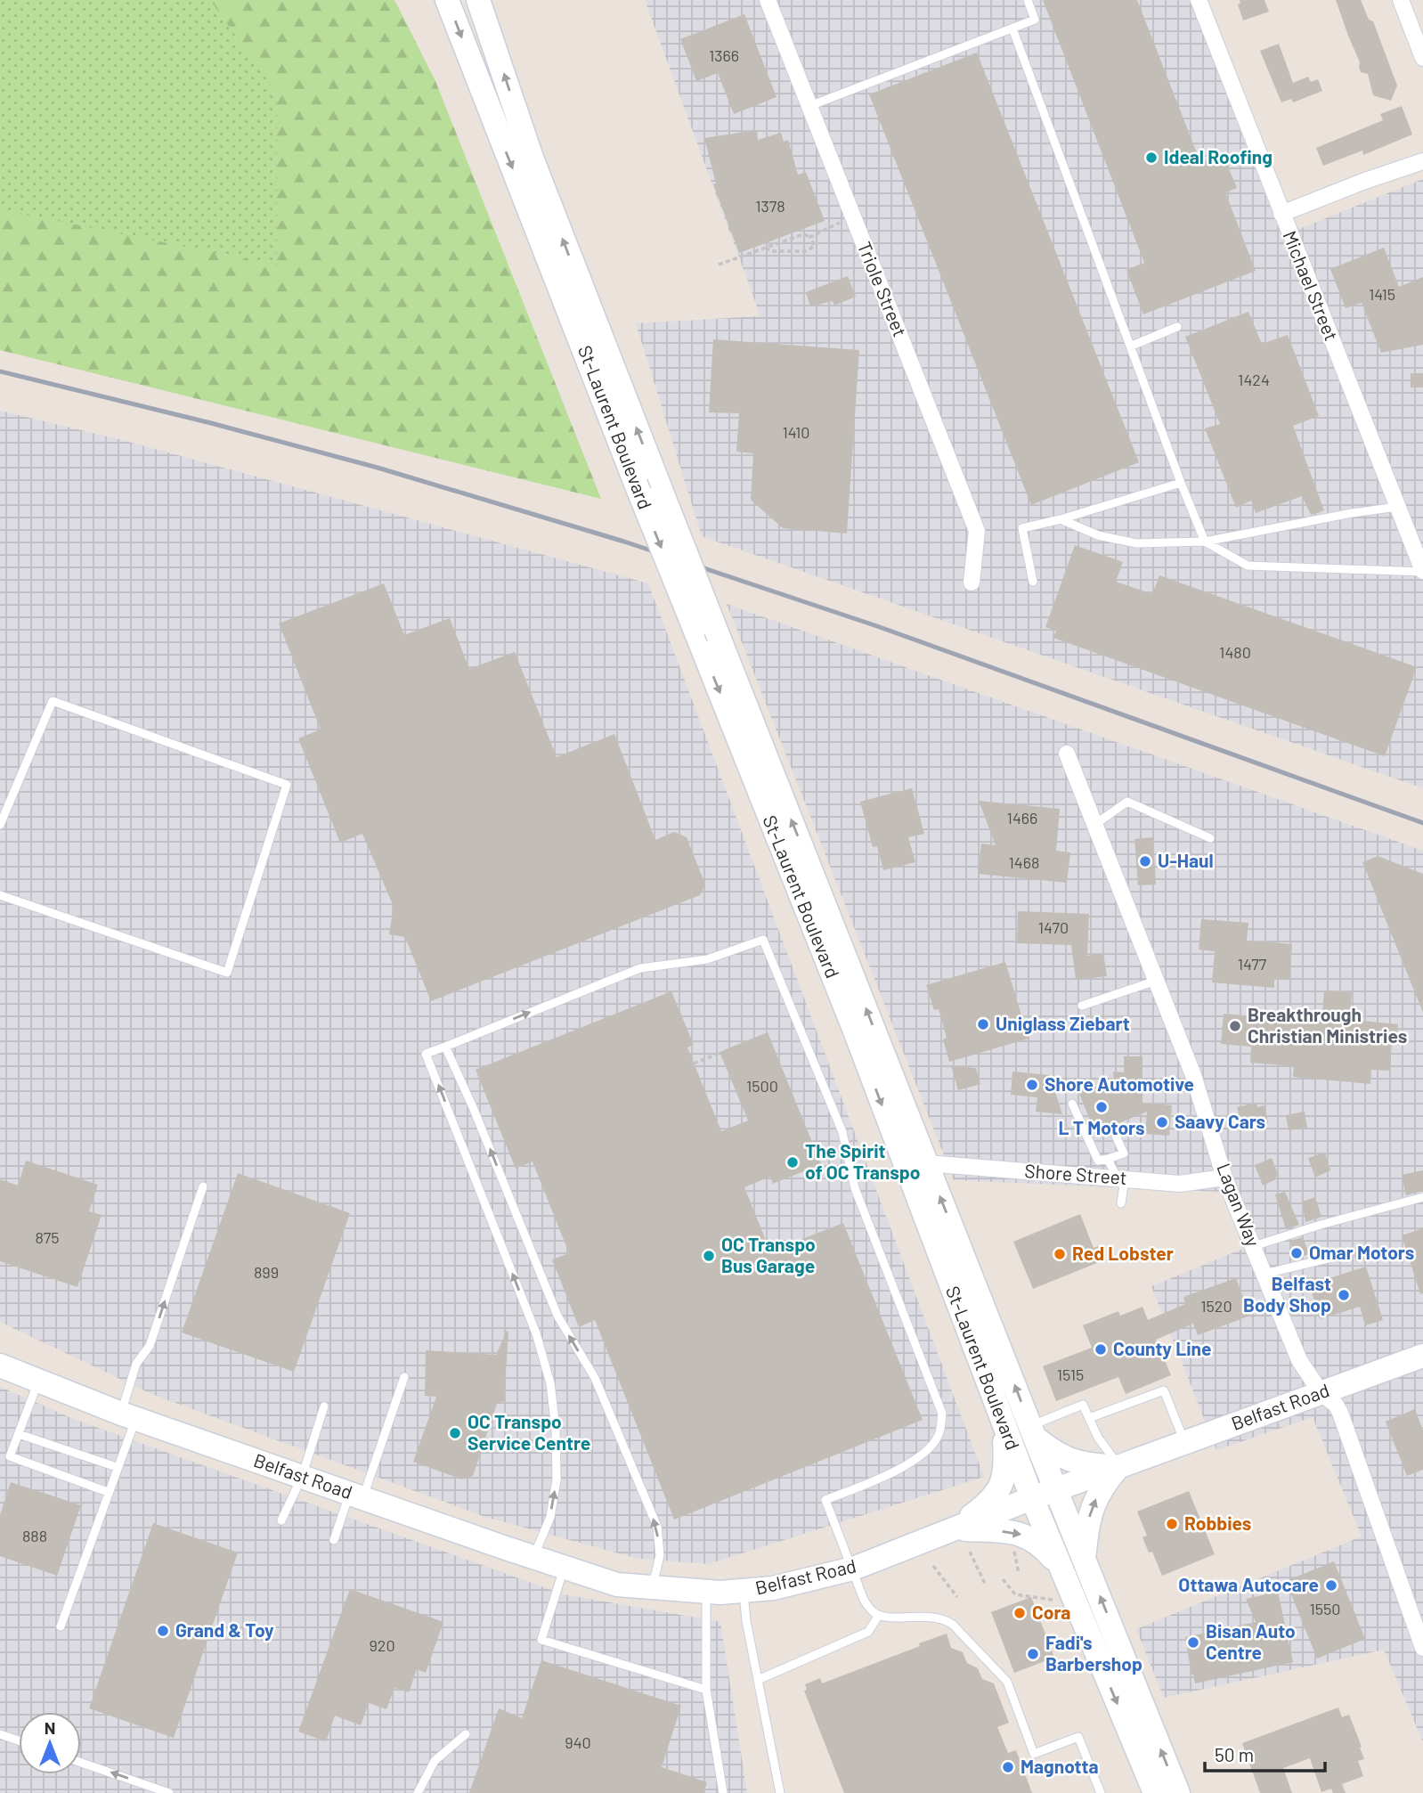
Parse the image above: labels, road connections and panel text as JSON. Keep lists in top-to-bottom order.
{
  "streets": {
    "main road": ["St-Laurent Boulevard", "Belfast Road"],
    "street": [
      "Michael Street",
      "Triole Street",
      "Shore Street",
      "Lagan Way"
    ]
  },
  "crossings": [
    ["St-Laurent Boulevard", "Shore Street"],
    ["St-Laurent Boulevard", "Belfast Road"],
    ["Shore Street", "Lagan Way"],
    ["Lagan Way", "Belfast Road"]
  ],
  "places": [
    "Ideal Roofing",
    "U-Haul",
    "Uniglass Ziebart",
    "Breakthrough Christian Ministries",
    "Shore Automotive",
    "L T Motors",
    "Saavy Cars",
    "The Spirit of OC Transpo",
    "Omar Motors",
    "Red Lobster",
    "OC Transpo Bus Garage",
    "Belfast Body Shop",
    "County Line",
    "OC Transpo Service Centre",
    "Robbies",
    "Ottawa Autocare",
    "Cora",
    "Grand & Toy",
    "Bisan Auto Centre",
    "Fadi's Barbershop",
    "Magnotta"
  ],
  "house_numbers": [
    "1366",
    "1378",
    "1415",
    "1424",
    "1410",
    "1480",
    "1466",
    "1468",
    "1470",
    "1477",
    "1500",
    "875",
    "899",
    "1520",
    "1515",
    "888",
    "1550",
    "920",
    "940"
  ],
  "scale_bar": "50 m",
  "north": "top"
}
